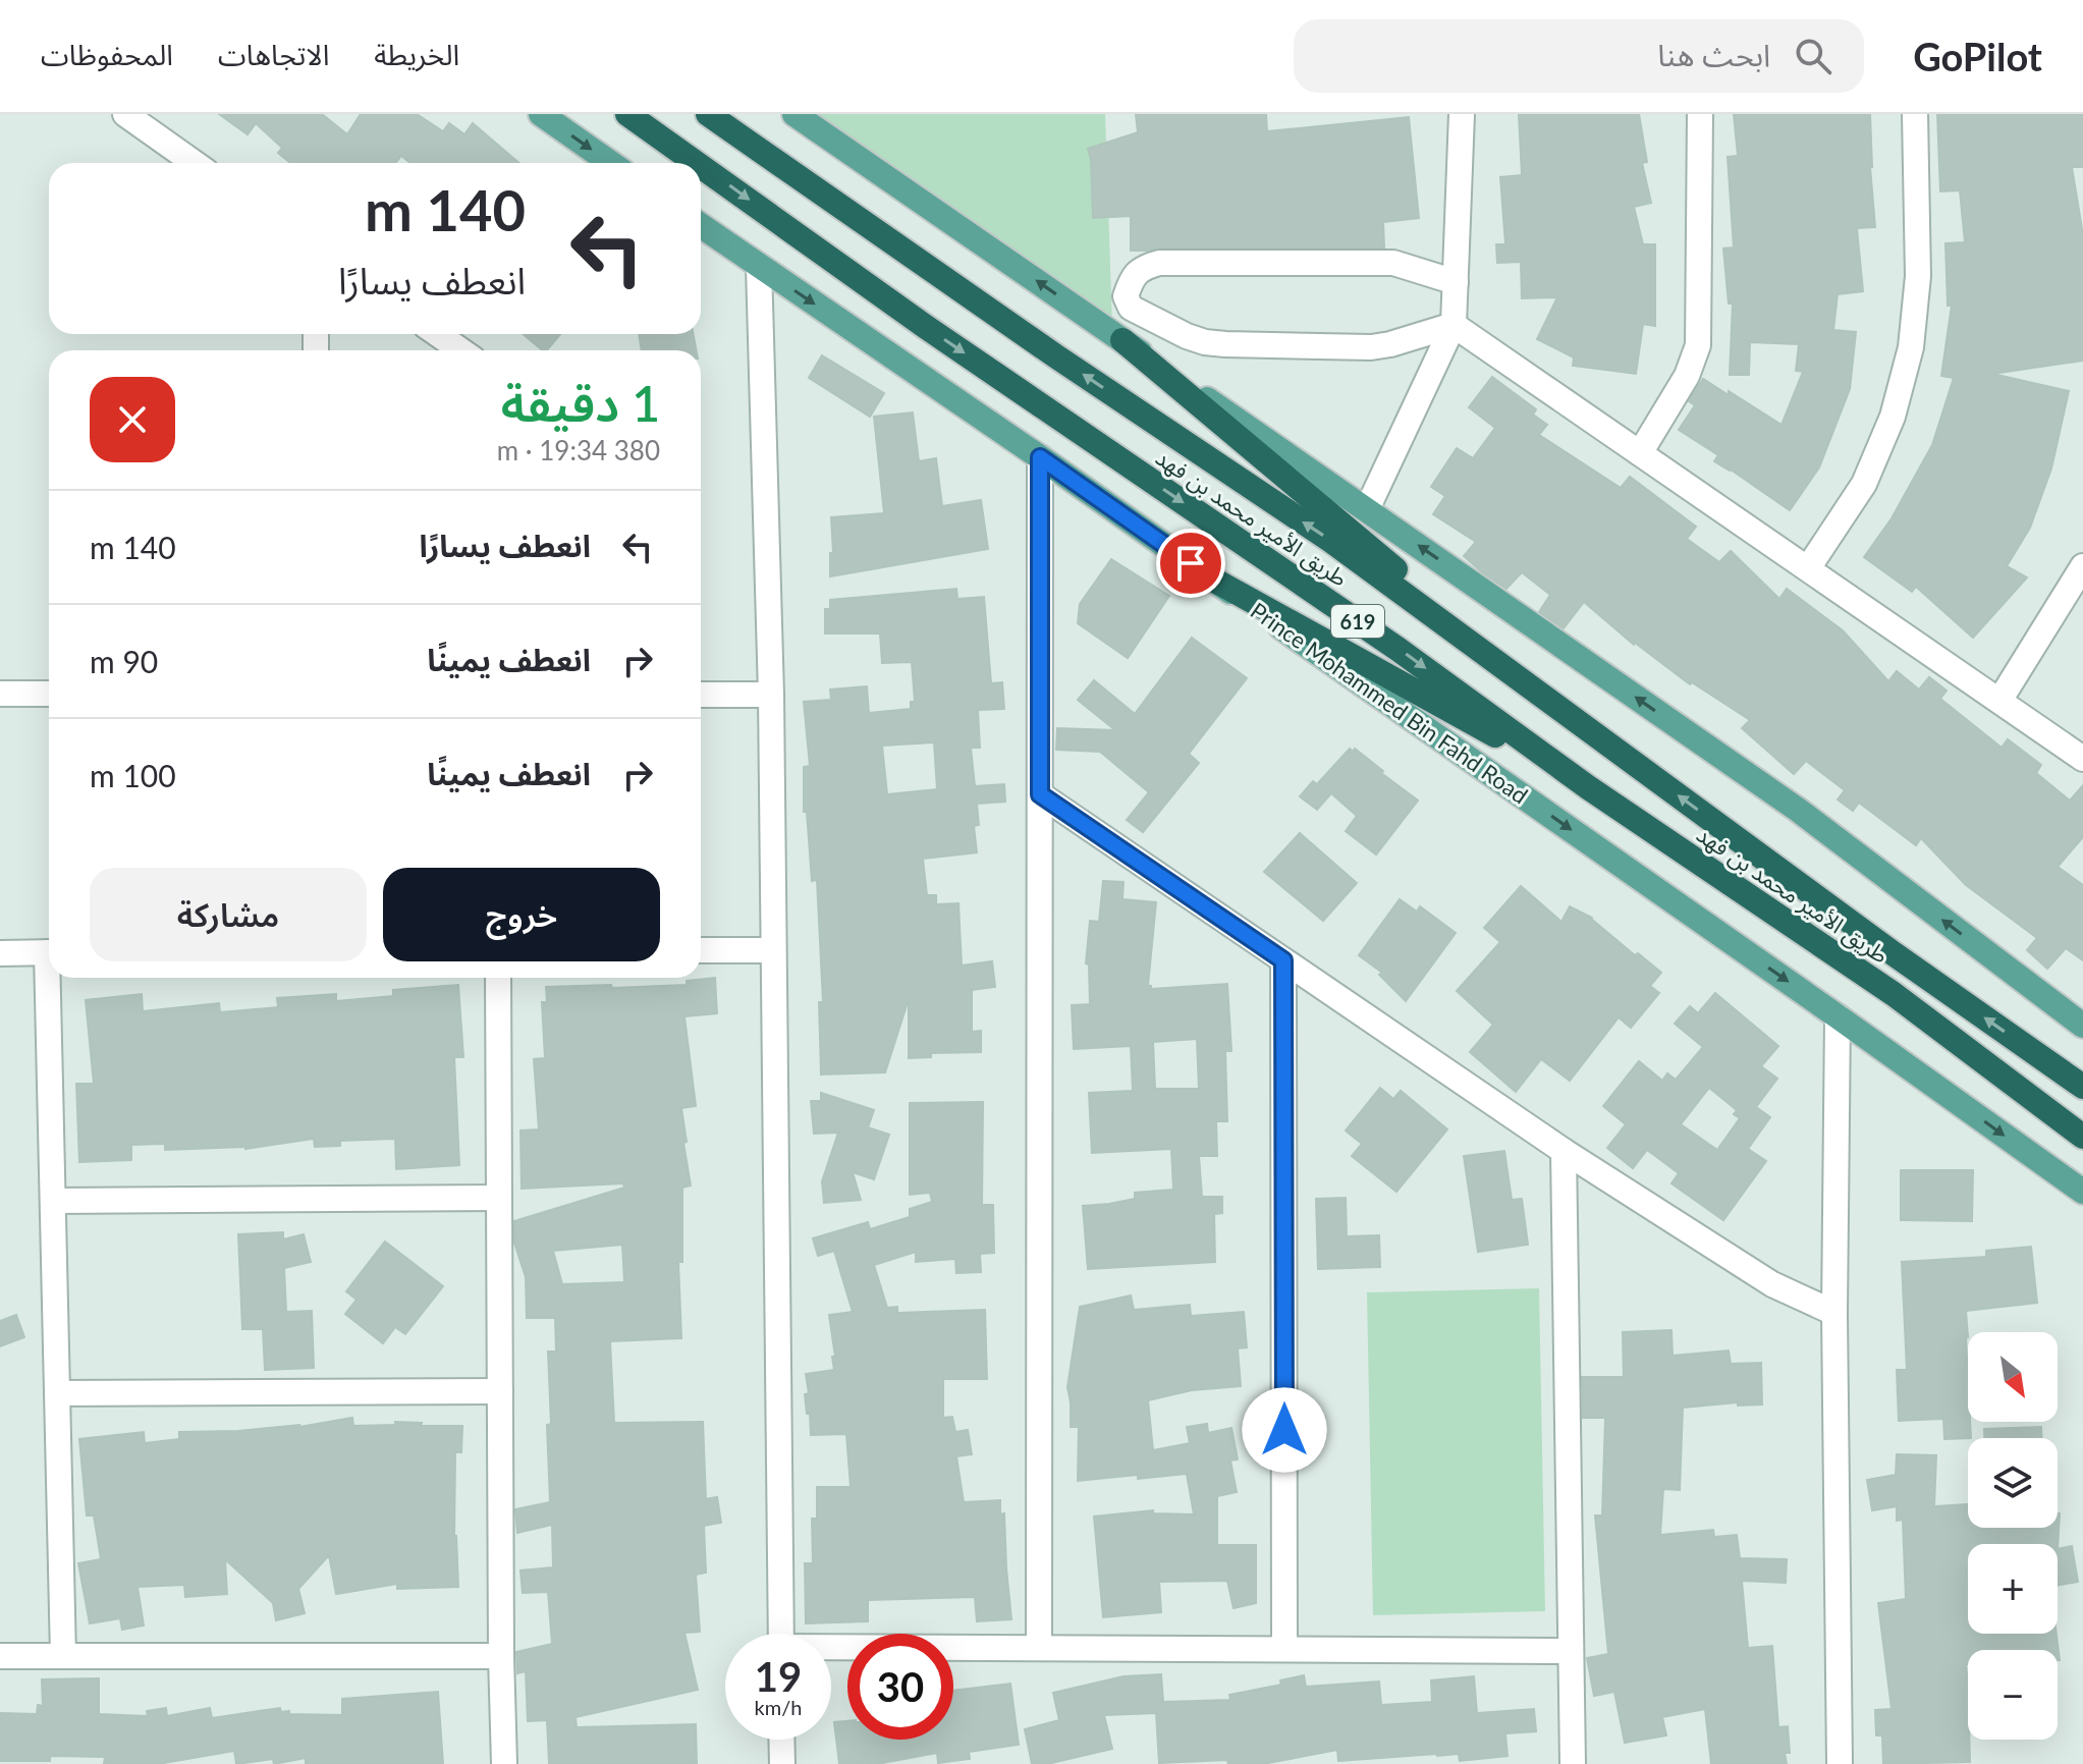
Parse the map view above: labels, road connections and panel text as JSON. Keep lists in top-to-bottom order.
{
  "streets": {
    "highway": ["طريق الأمير محمد بن فهد", "619"],
    "main road": ["Prince Mohammed Bin Fahd Road"]
  },
  "north": "bottom right",
  "page": {
    "header": "GoPilot",
    "search": "ابحث هنا",
    "nav": ["الخريطة", "الاتجاهات", "المحفوظات"],
    "turn": ["140 m", "انعطف يسارًا"],
    "heading": ["1 دقيقة", "380 m · 19:34"],
    "list": [
      {
        "name": "انعطف يسارًا",
        "value": "140 m"
      },
      {
        "name": "انعطف يمينًا",
        "value": "90 m"
      },
      {
        "name": "انعطف يمينًا",
        "value": "100 m"
      }
    ],
    "buttons": ["خروج", "مشاركة"],
    "map_buttons": ["+", "−"],
    "speed": "19 km/h",
    "limit": "30"
  }
}
